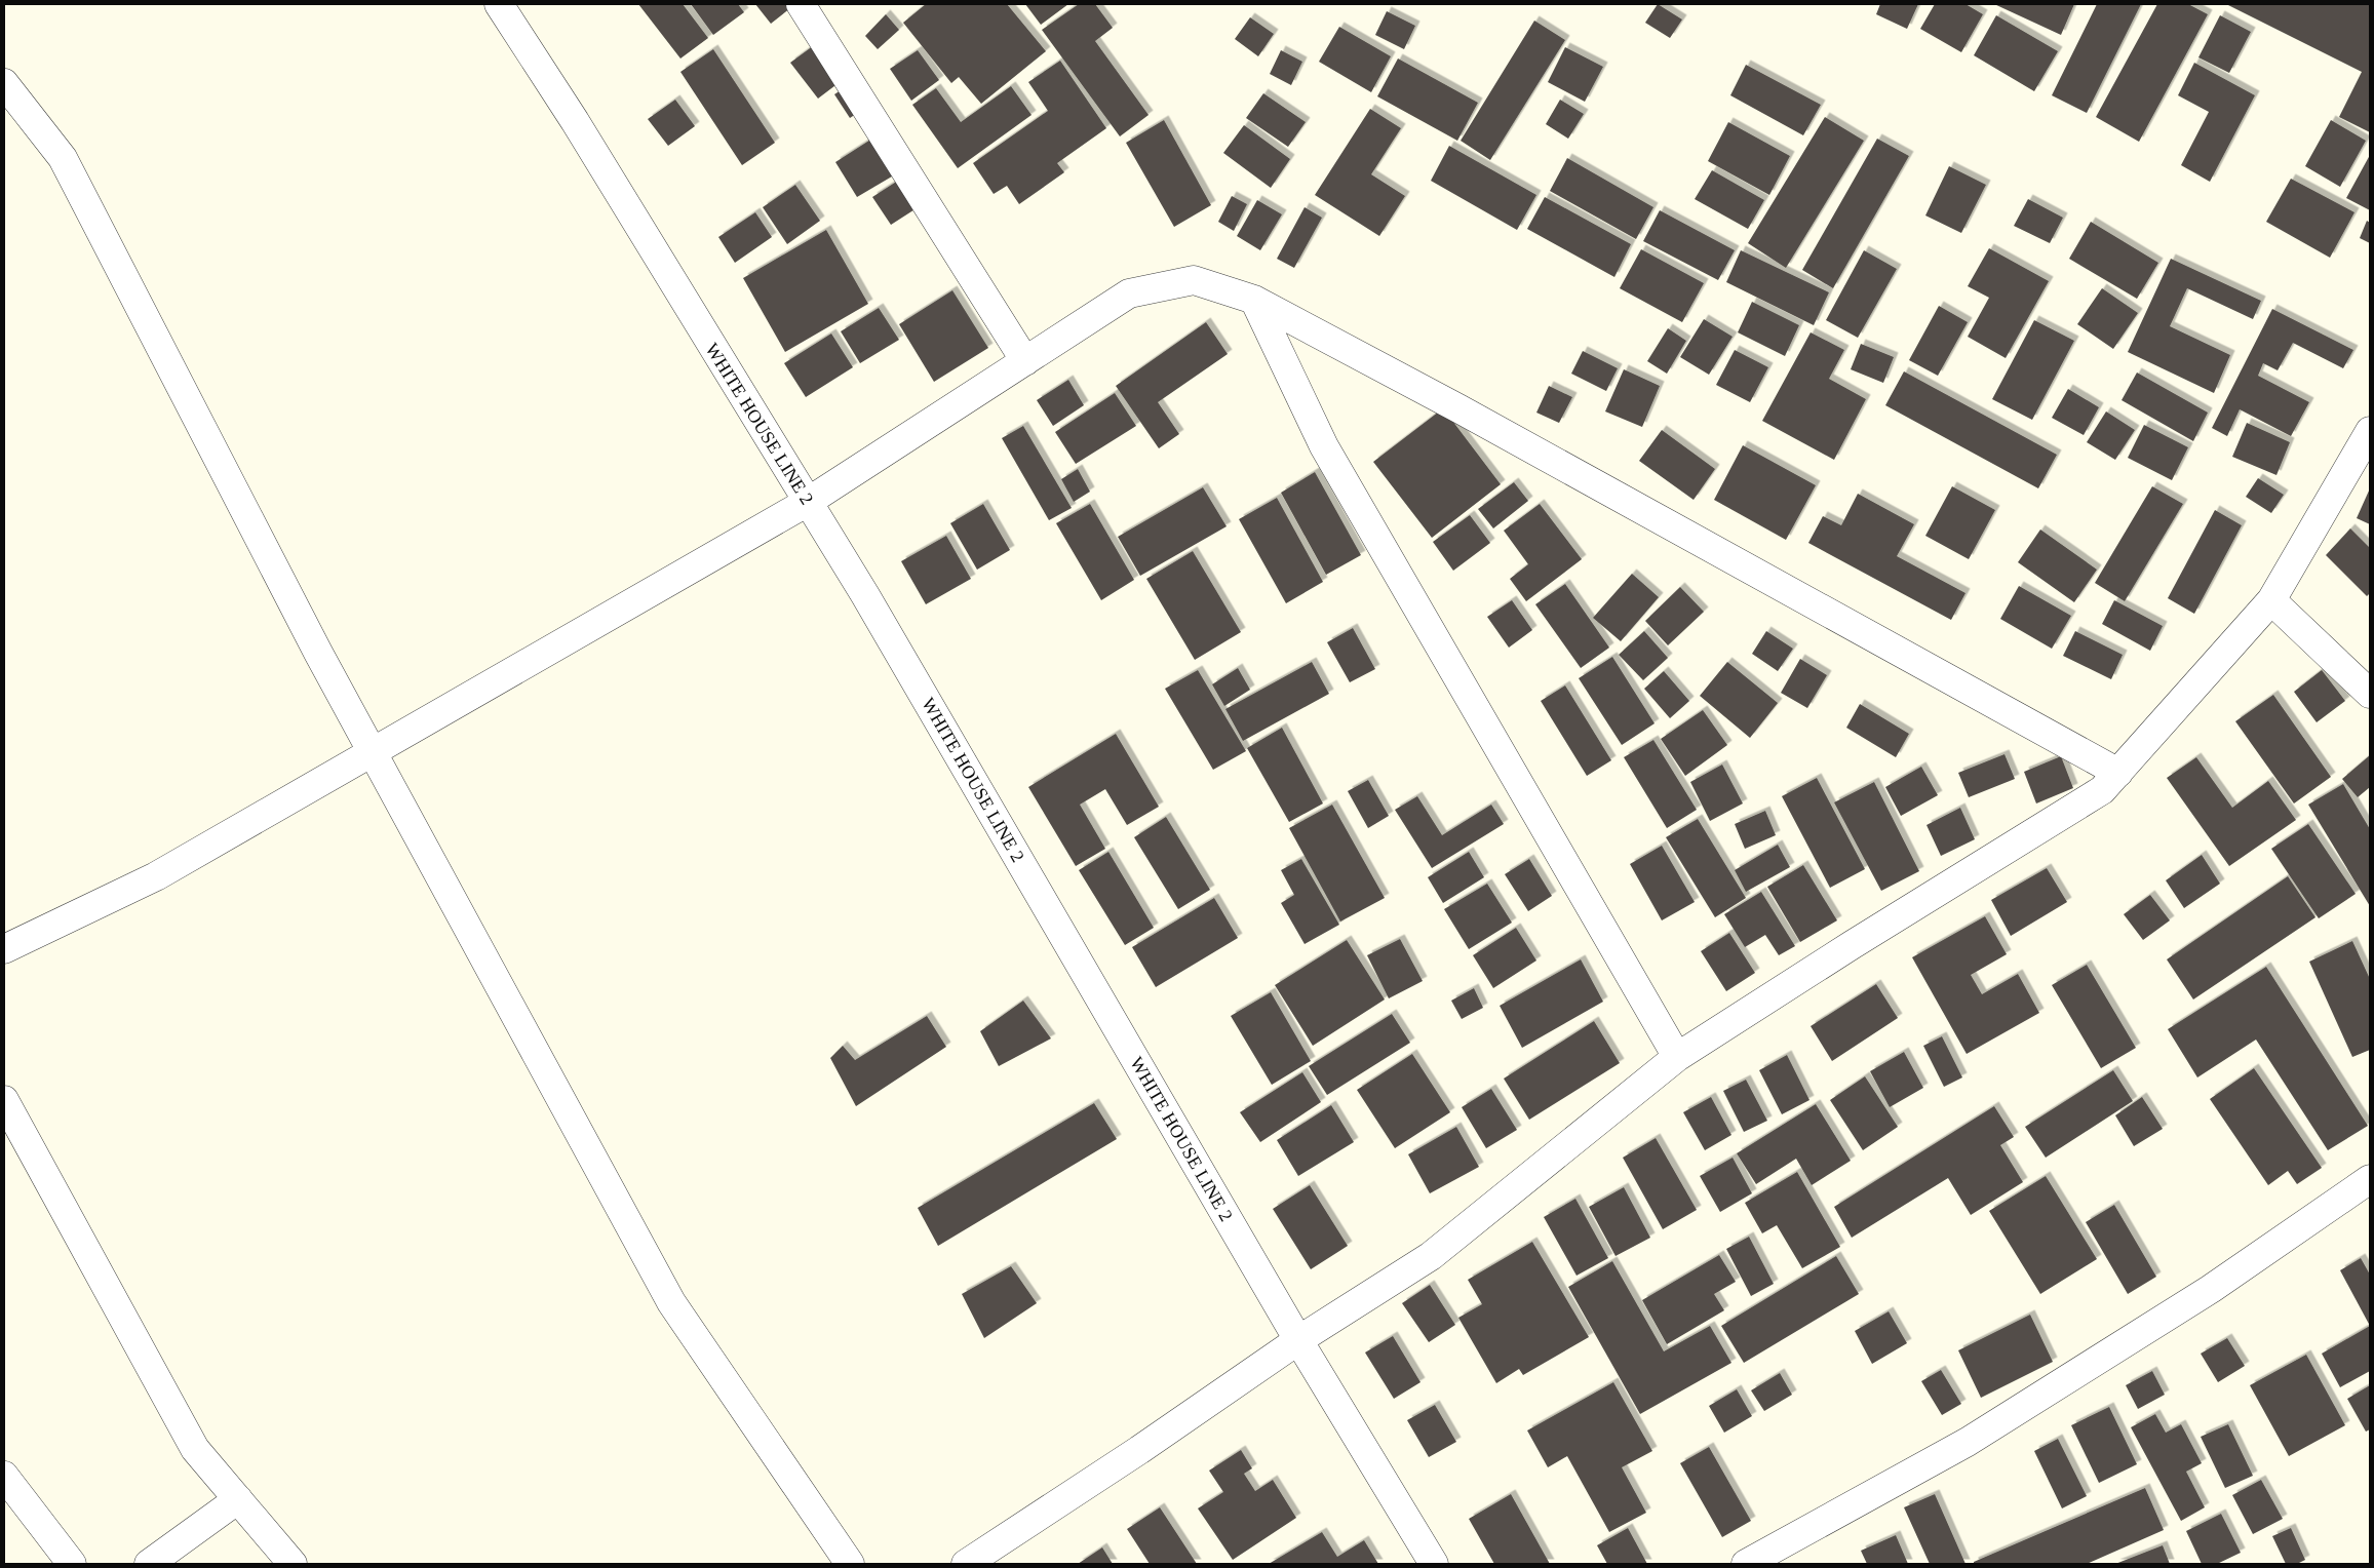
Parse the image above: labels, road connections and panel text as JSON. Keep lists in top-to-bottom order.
{
  "streets": {
    "street": ["WHITE HOUSE LINE 2"]
  }
}
